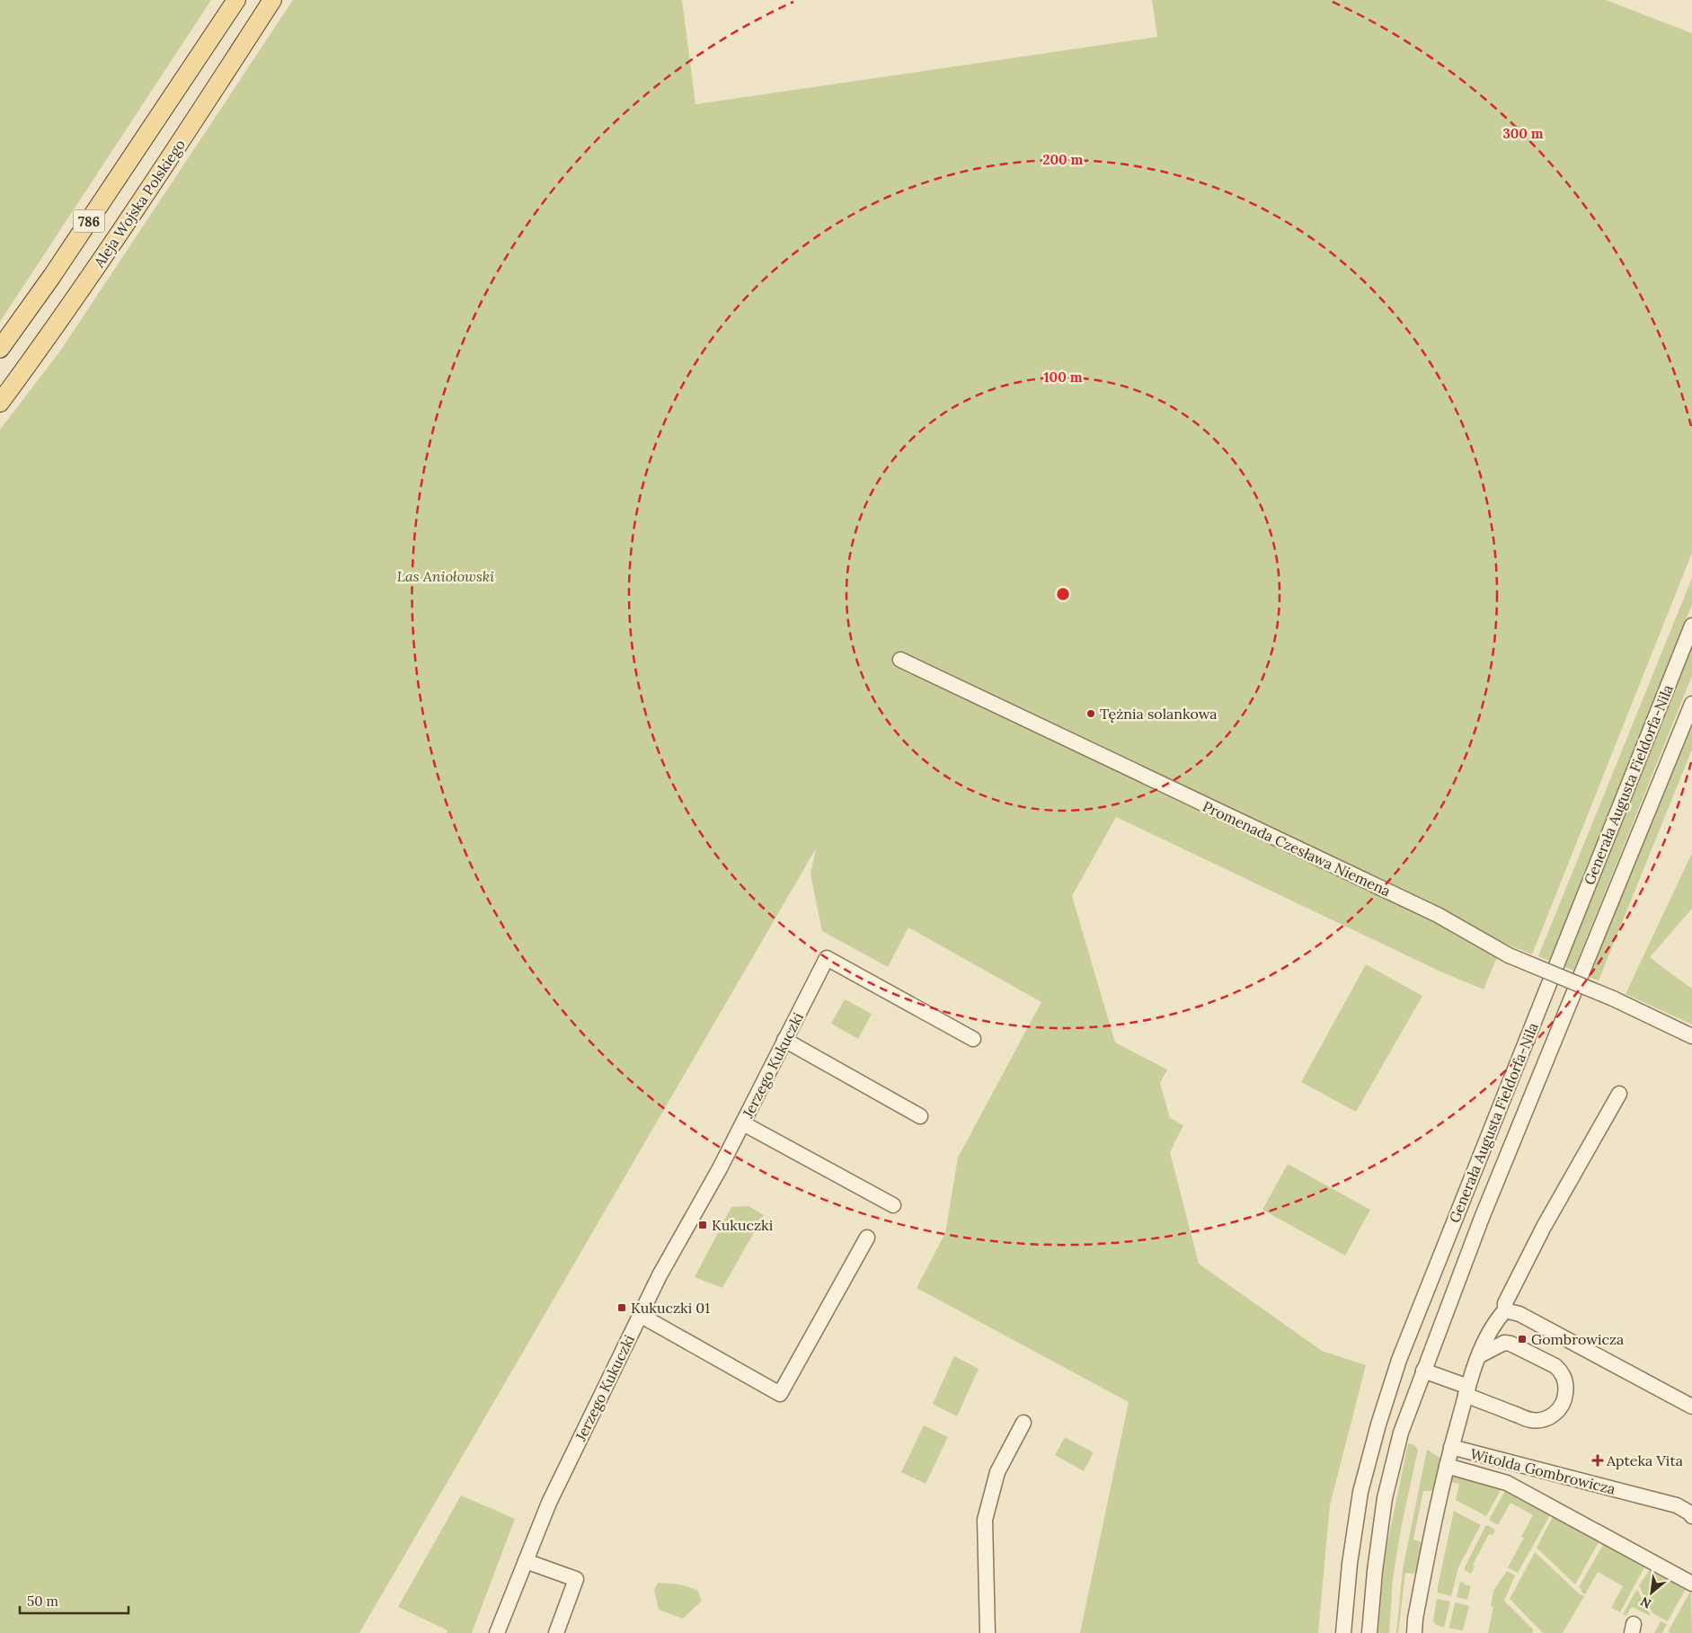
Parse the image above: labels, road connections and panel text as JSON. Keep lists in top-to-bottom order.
{
  "streets": {
    "main road": ["Aleja Wojska Polskiego", "786"],
    "street": [
      "Generała Augusta Fieldorfa-Nila",
      "Promenada Czesława Niemena",
      "Jerzego Kukuczki",
      "Witolda Gombrowicza"
    ]
  },
  "parks": ["Las Aniołowski"],
  "places": {
    "other": ["Tężnia solankowa"],
    "transit": ["Kukuczki", "Kukuczki 01", "Gombrowicza"],
    "health": ["Apteka Vita"]
  },
  "scale_bar": "50 m",
  "north": "bottom left",
  "rings": ["300 m", "200 m", "100 m"]
}
